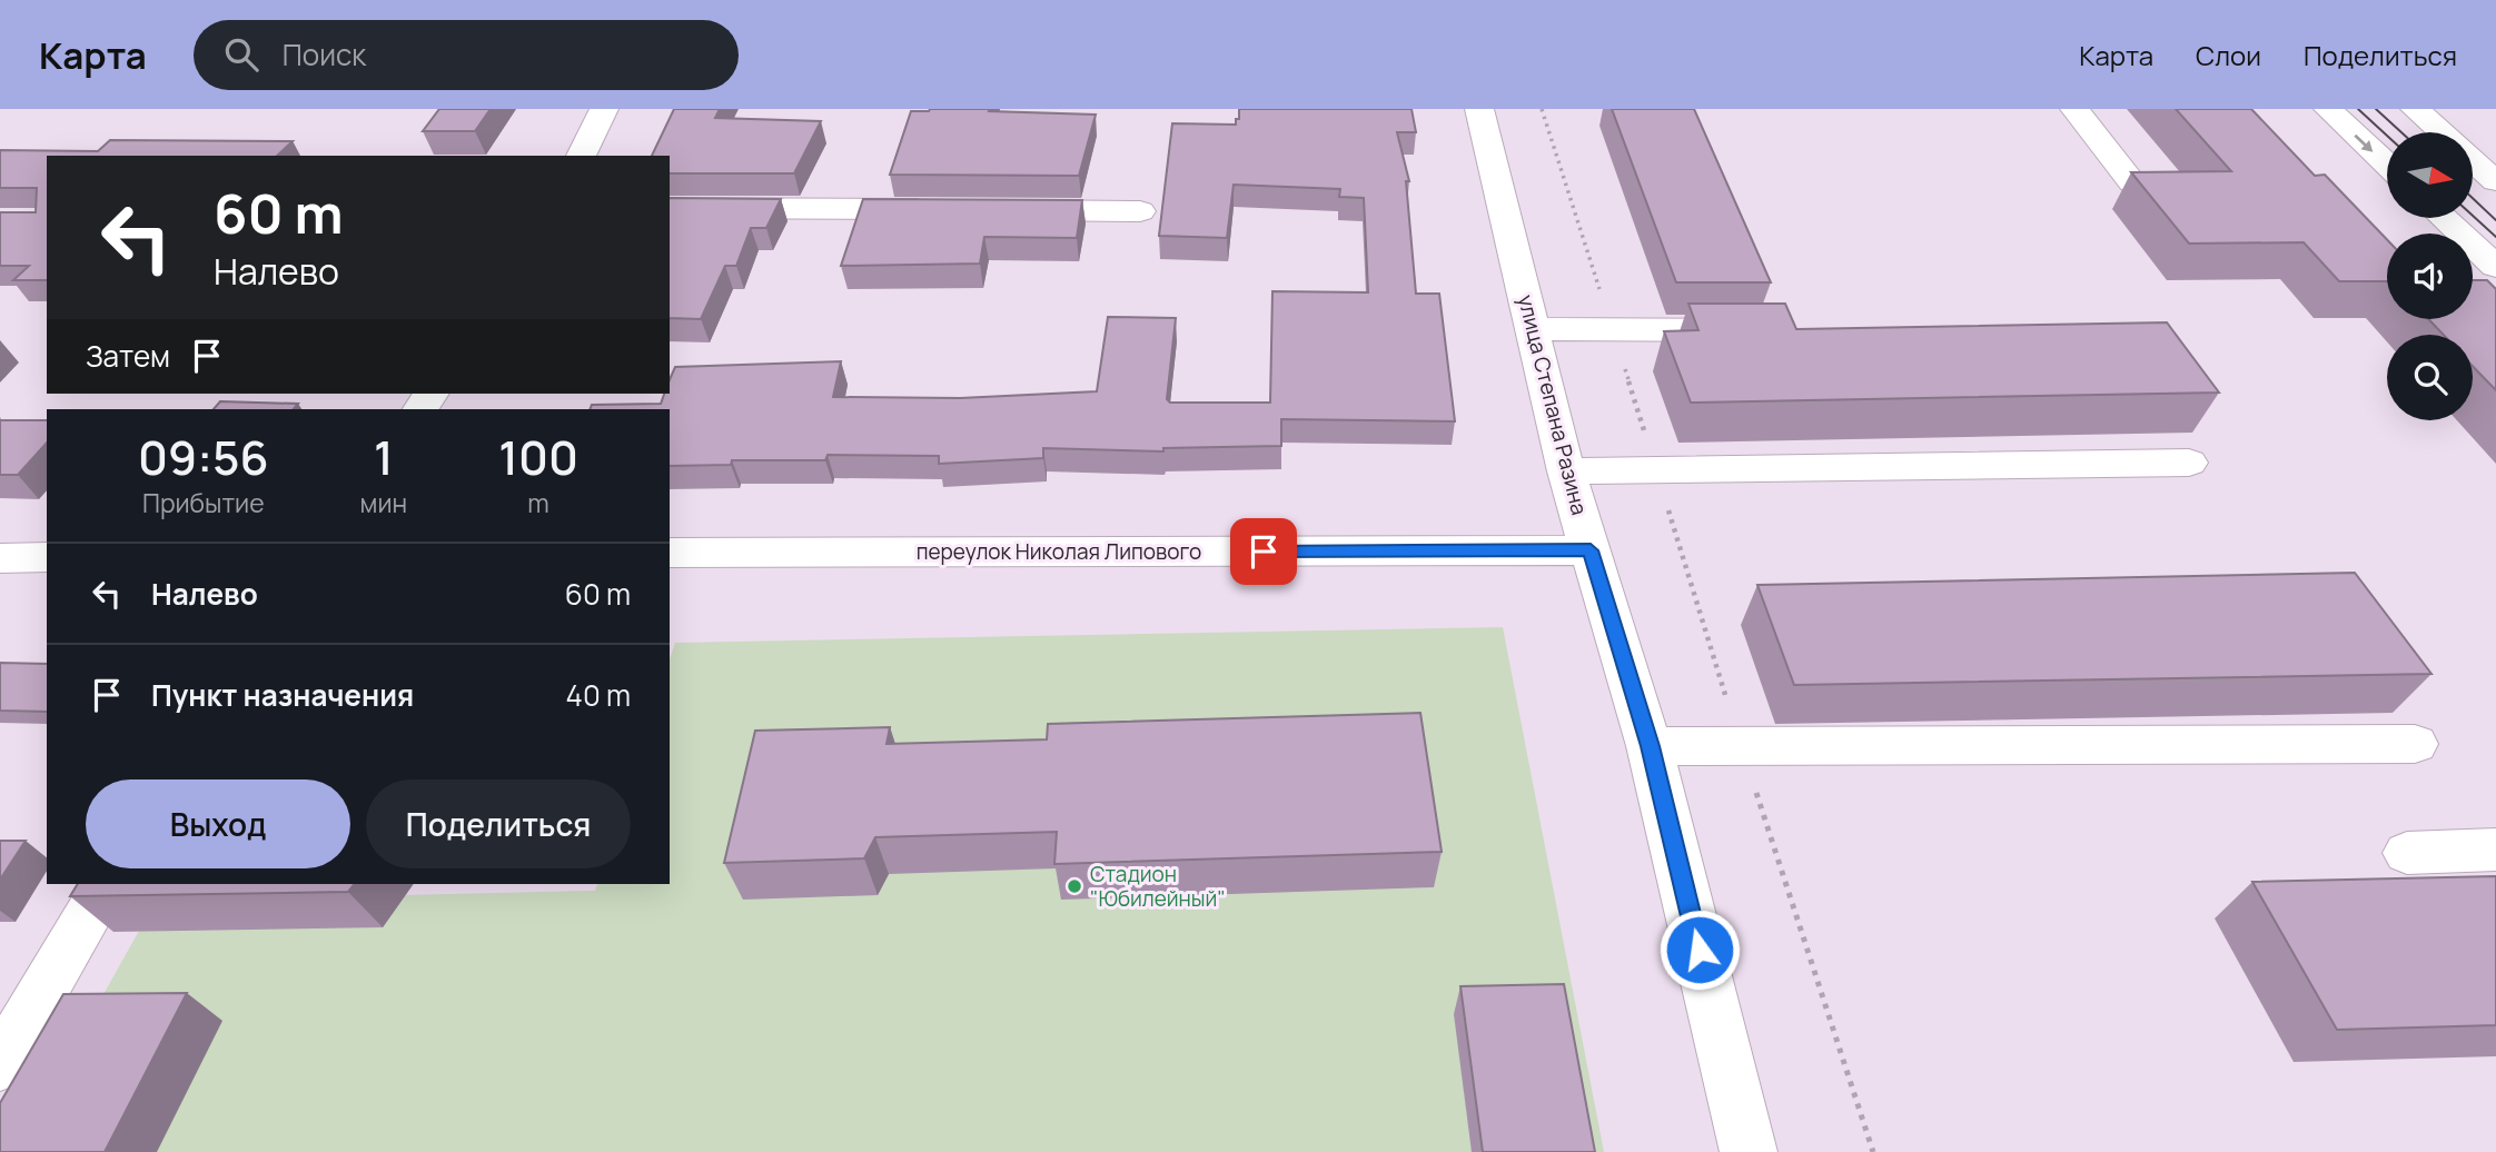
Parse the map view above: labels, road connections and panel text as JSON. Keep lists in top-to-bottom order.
{
  "streets": {
    "street": ["улица Степана Разина", "переулок Николая Липового"]
  },
  "crossings": [
    ["улица Степана Разина", "переулок Николая Липового"]
  ],
  "places": ["Стадион \"Юбилейный\""],
  "north": "right",
  "page": {
    "header": "Карта",
    "search": "Поиск",
    "nav": ["Карта", "Слои", "Поделиться"],
    "turn": ["60 m", "Налево"],
    "then": "Затем",
    "eta": [
      "09:56",
      "Прибытие",
      "1",
      "мин",
      "100",
      "m"
    ],
    "list": [
      {
        "name": "Налево",
        "value": "60 m"
      },
      {
        "name": "Пункт назначения",
        "value": "40 m"
      }
    ],
    "buttons": ["Выход", "Поделиться"]
  }
}
